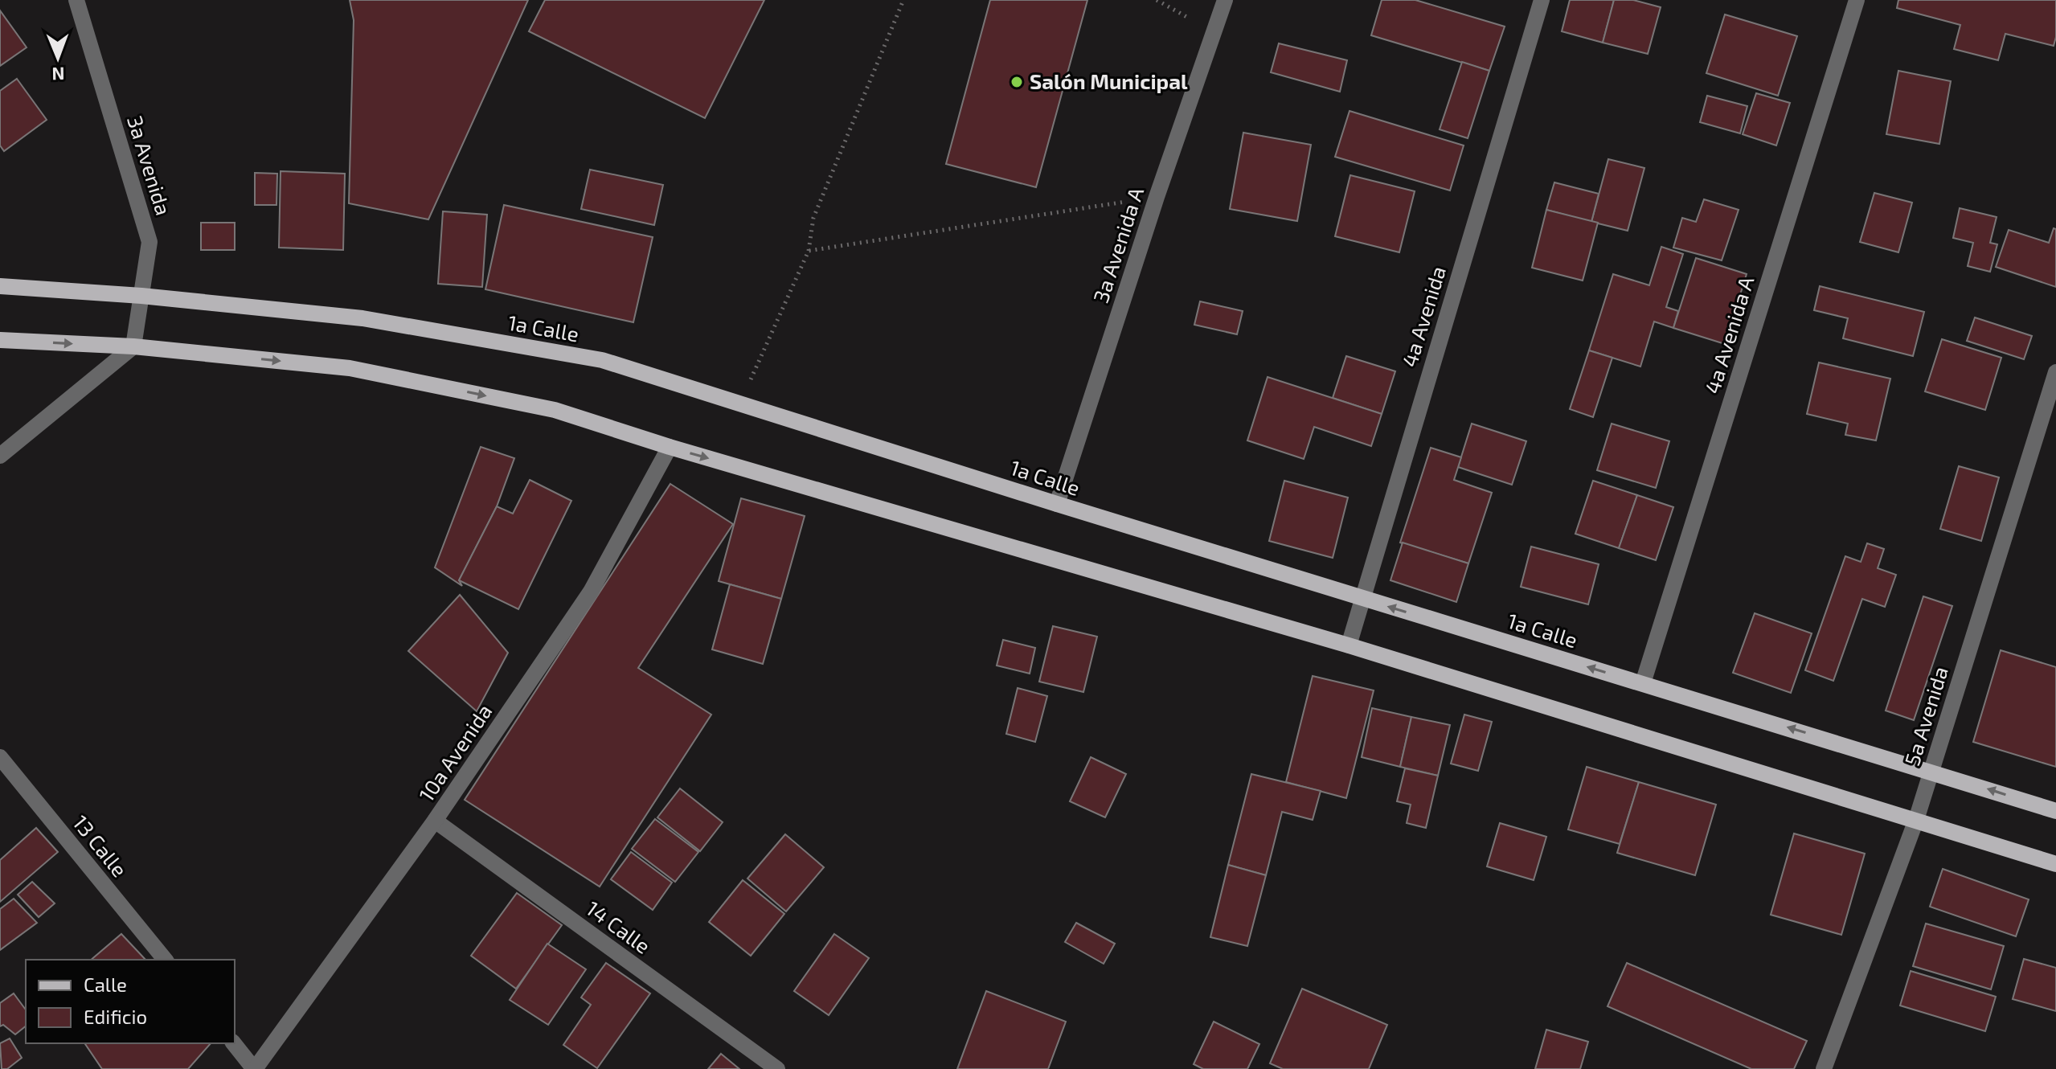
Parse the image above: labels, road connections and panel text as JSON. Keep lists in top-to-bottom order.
{
  "streets": {
    "main road": ["1a Calle"],
    "street": [
      "3a Avenida",
      "3a Avenida A",
      "4a Avenida",
      "4a Avenida A",
      "5a Avenida",
      "10a Avenida",
      "13 Calle",
      "14 Calle"
    ]
  },
  "crossings": [
    ["3a Avenida", "1a Calle"],
    ["3a Avenida A", "1a Calle"],
    ["4a Avenida", "1a Calle"],
    ["1a Calle", "4a Avenida A"],
    ["1a Calle", "5a Avenida"],
    ["10a Avenida", "14 Calle"]
  ],
  "places": ["Salón Municipal"],
  "legend": ["Calle", "Edificio"],
  "north": "bottom"
}
